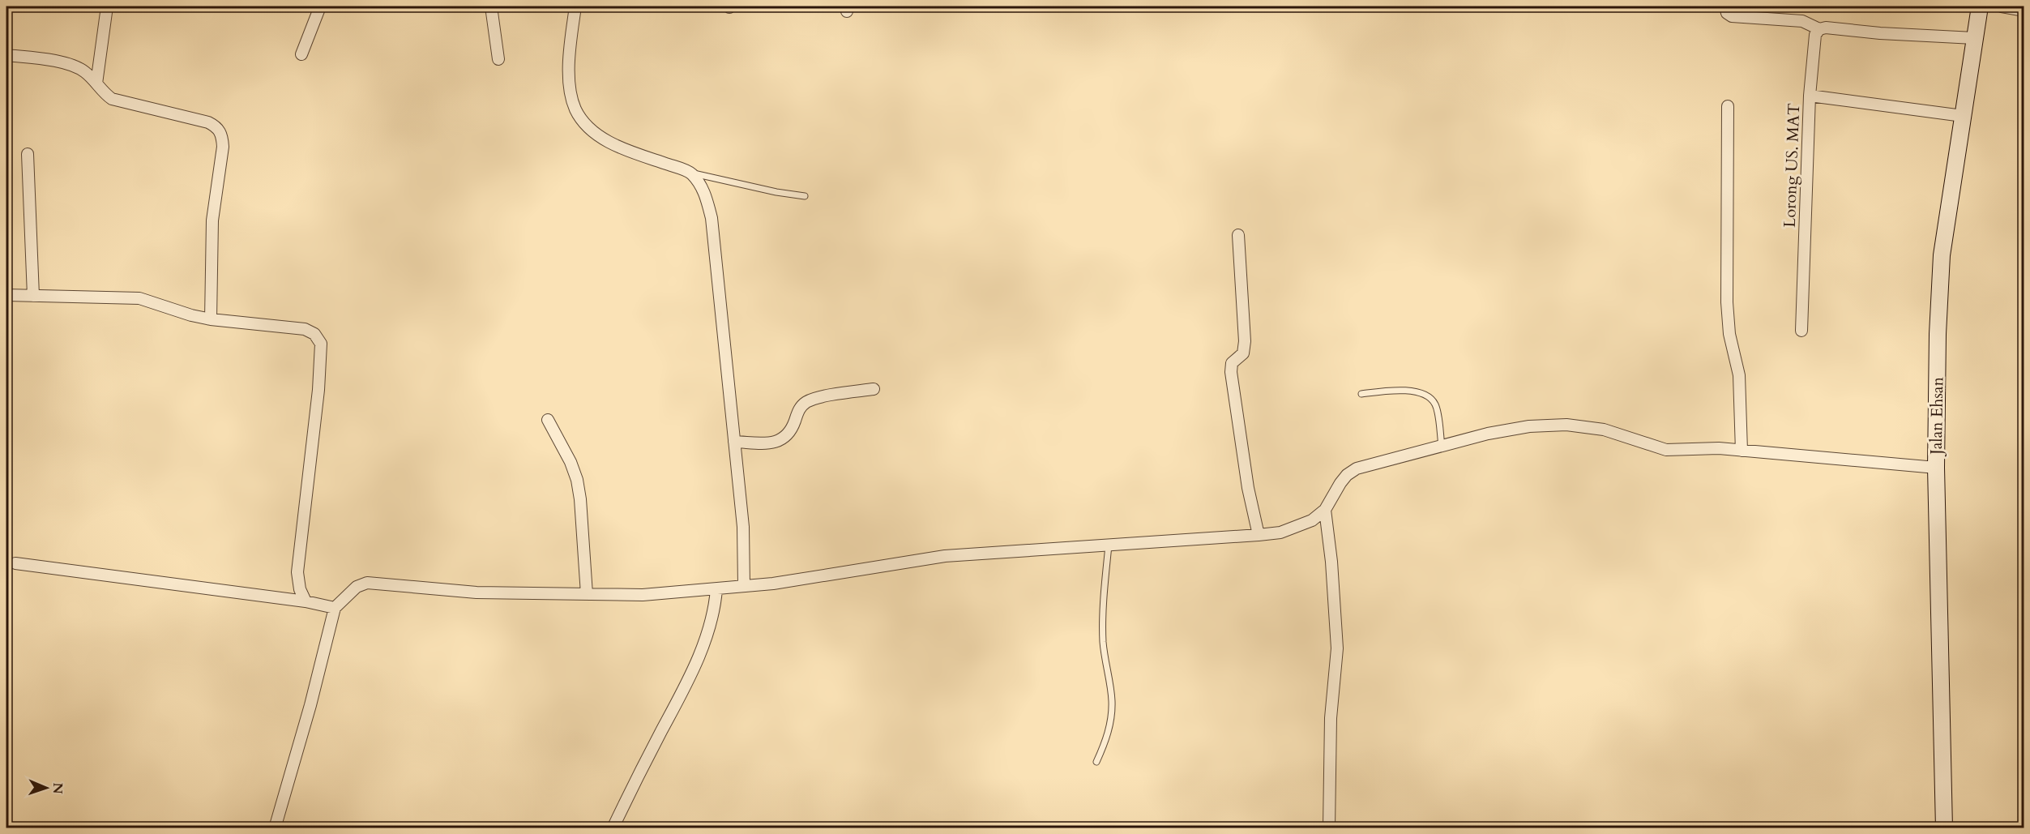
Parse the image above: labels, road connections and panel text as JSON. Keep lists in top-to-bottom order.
{
  "streets": {
    "main road": ["Jalan Ehsan"],
    "street": ["Lorong US. MAT"]
  },
  "crossings": [
    ["Lorong US. MAT", "Jalan Ehsan"]
  ],
  "north": "right"
}
